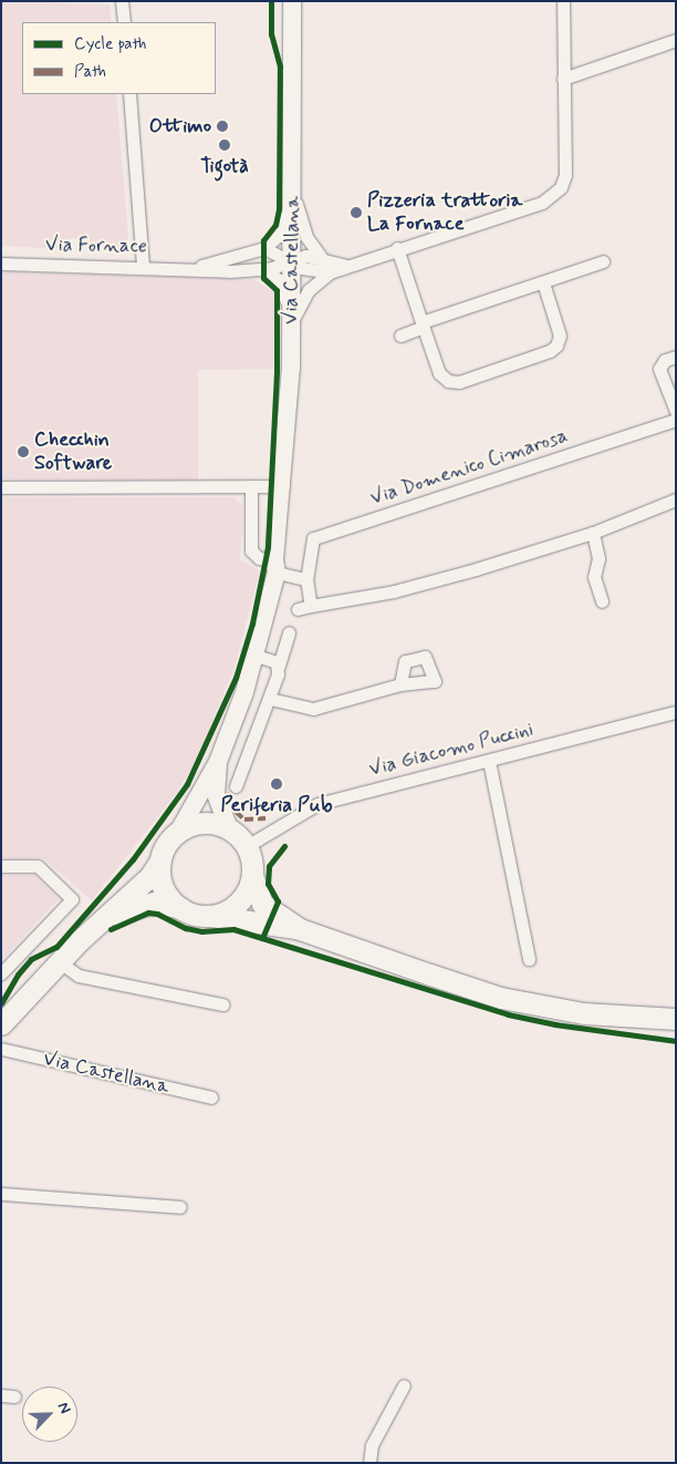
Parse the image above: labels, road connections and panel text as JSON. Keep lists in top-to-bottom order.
{
  "streets": {
    "street": [
      "Via Fornace",
      "Via Castellana",
      "Via Domenico Cimarosa",
      "Via Giacomo Puccini"
    ]
  },
  "crossings": [
    ["Via Fornace", "Via Castellana"],
    ["Via Castellana", "Via Giacomo Puccini"]
  ],
  "places": [
    "Ottimo",
    "Tigotà",
    "Pizzeria trattoria La Fornace",
    "Checchin Software",
    "Periferia Pub"
  ],
  "legend": ["Cycle path", "Path"],
  "north": "top right"
}
